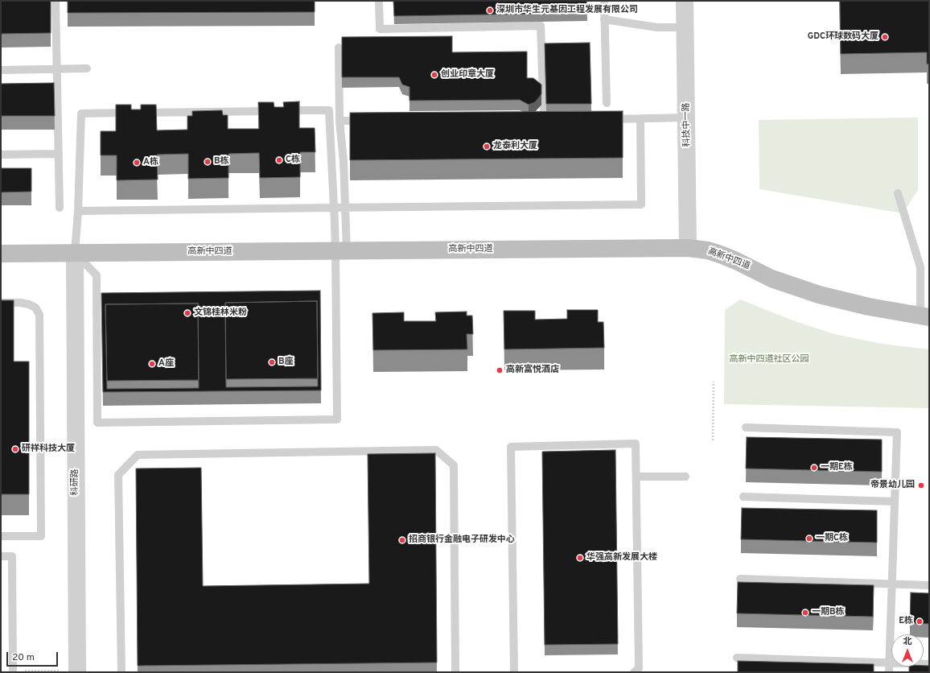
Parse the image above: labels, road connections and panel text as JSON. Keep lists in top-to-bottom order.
{
  "streets": {
    "main road": ["高新中四道"],
    "street": ["科技中一路", "科研路"]
  },
  "crossings": [
    ["科技中一路", "高新中四道"],
    ["高新中四道", "科研路"]
  ],
  "parks": ["高新中四道社区公园"],
  "places": [
    "深圳市华生元基因工程发展有限公司",
    "GDC环球数码大厦",
    "创业印章大厦",
    "龙泰利大厦",
    "C栋",
    "B栋",
    "A栋",
    "文锦桂林米粉",
    "B座",
    "A座",
    "高新富悦酒店",
    "研祥科技大厦",
    "一期E栋",
    "帝景幼儿园",
    "一期C栋",
    "招商银行金融电子研发中心",
    "华强高新发展大楼",
    "一期B栋",
    "E栋"
  ],
  "scale_bar": "20 m",
  "north": "top"
}
